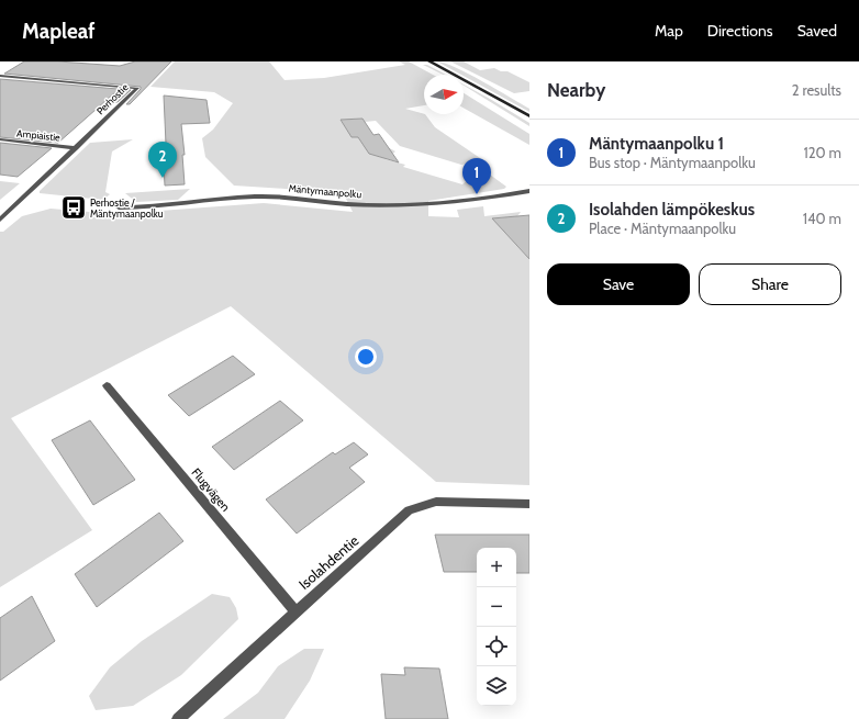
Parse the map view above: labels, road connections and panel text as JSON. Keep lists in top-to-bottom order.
{
  "streets": {
    "street": [
      "Perhostie",
      "Ampiaistie",
      "Mäntymaanpolku",
      "Flugvägen",
      "Isolahdentie"
    ]
  },
  "crossings": [
    ["Perhostie", "Ampiaistie"],
    ["Flugvägen", "Isolahdentie"]
  ],
  "places": {
    "bus stop": ["Perhostie / Mäntymaanpolku"]
  },
  "north": "right",
  "page": {
    "header": "Mapleaf",
    "nav": ["Map", "Directions", "Saved"],
    "heading": ["Nearby", "2 results"],
    "list": [
      {
        "mark": "1",
        "name": "Mäntymaanpolku 1",
        "note": "Bus stop · Mäntymaanpolku",
        "value": "120 m"
      },
      {
        "mark": "2",
        "name": "Isolahden lämpökeskus",
        "note": "Place · Mäntymaanpolku",
        "value": "140 m"
      }
    ],
    "pins": ["2", "1"],
    "buttons": ["Save", "Share"],
    "map_buttons": ["+", "−"]
  }
}
